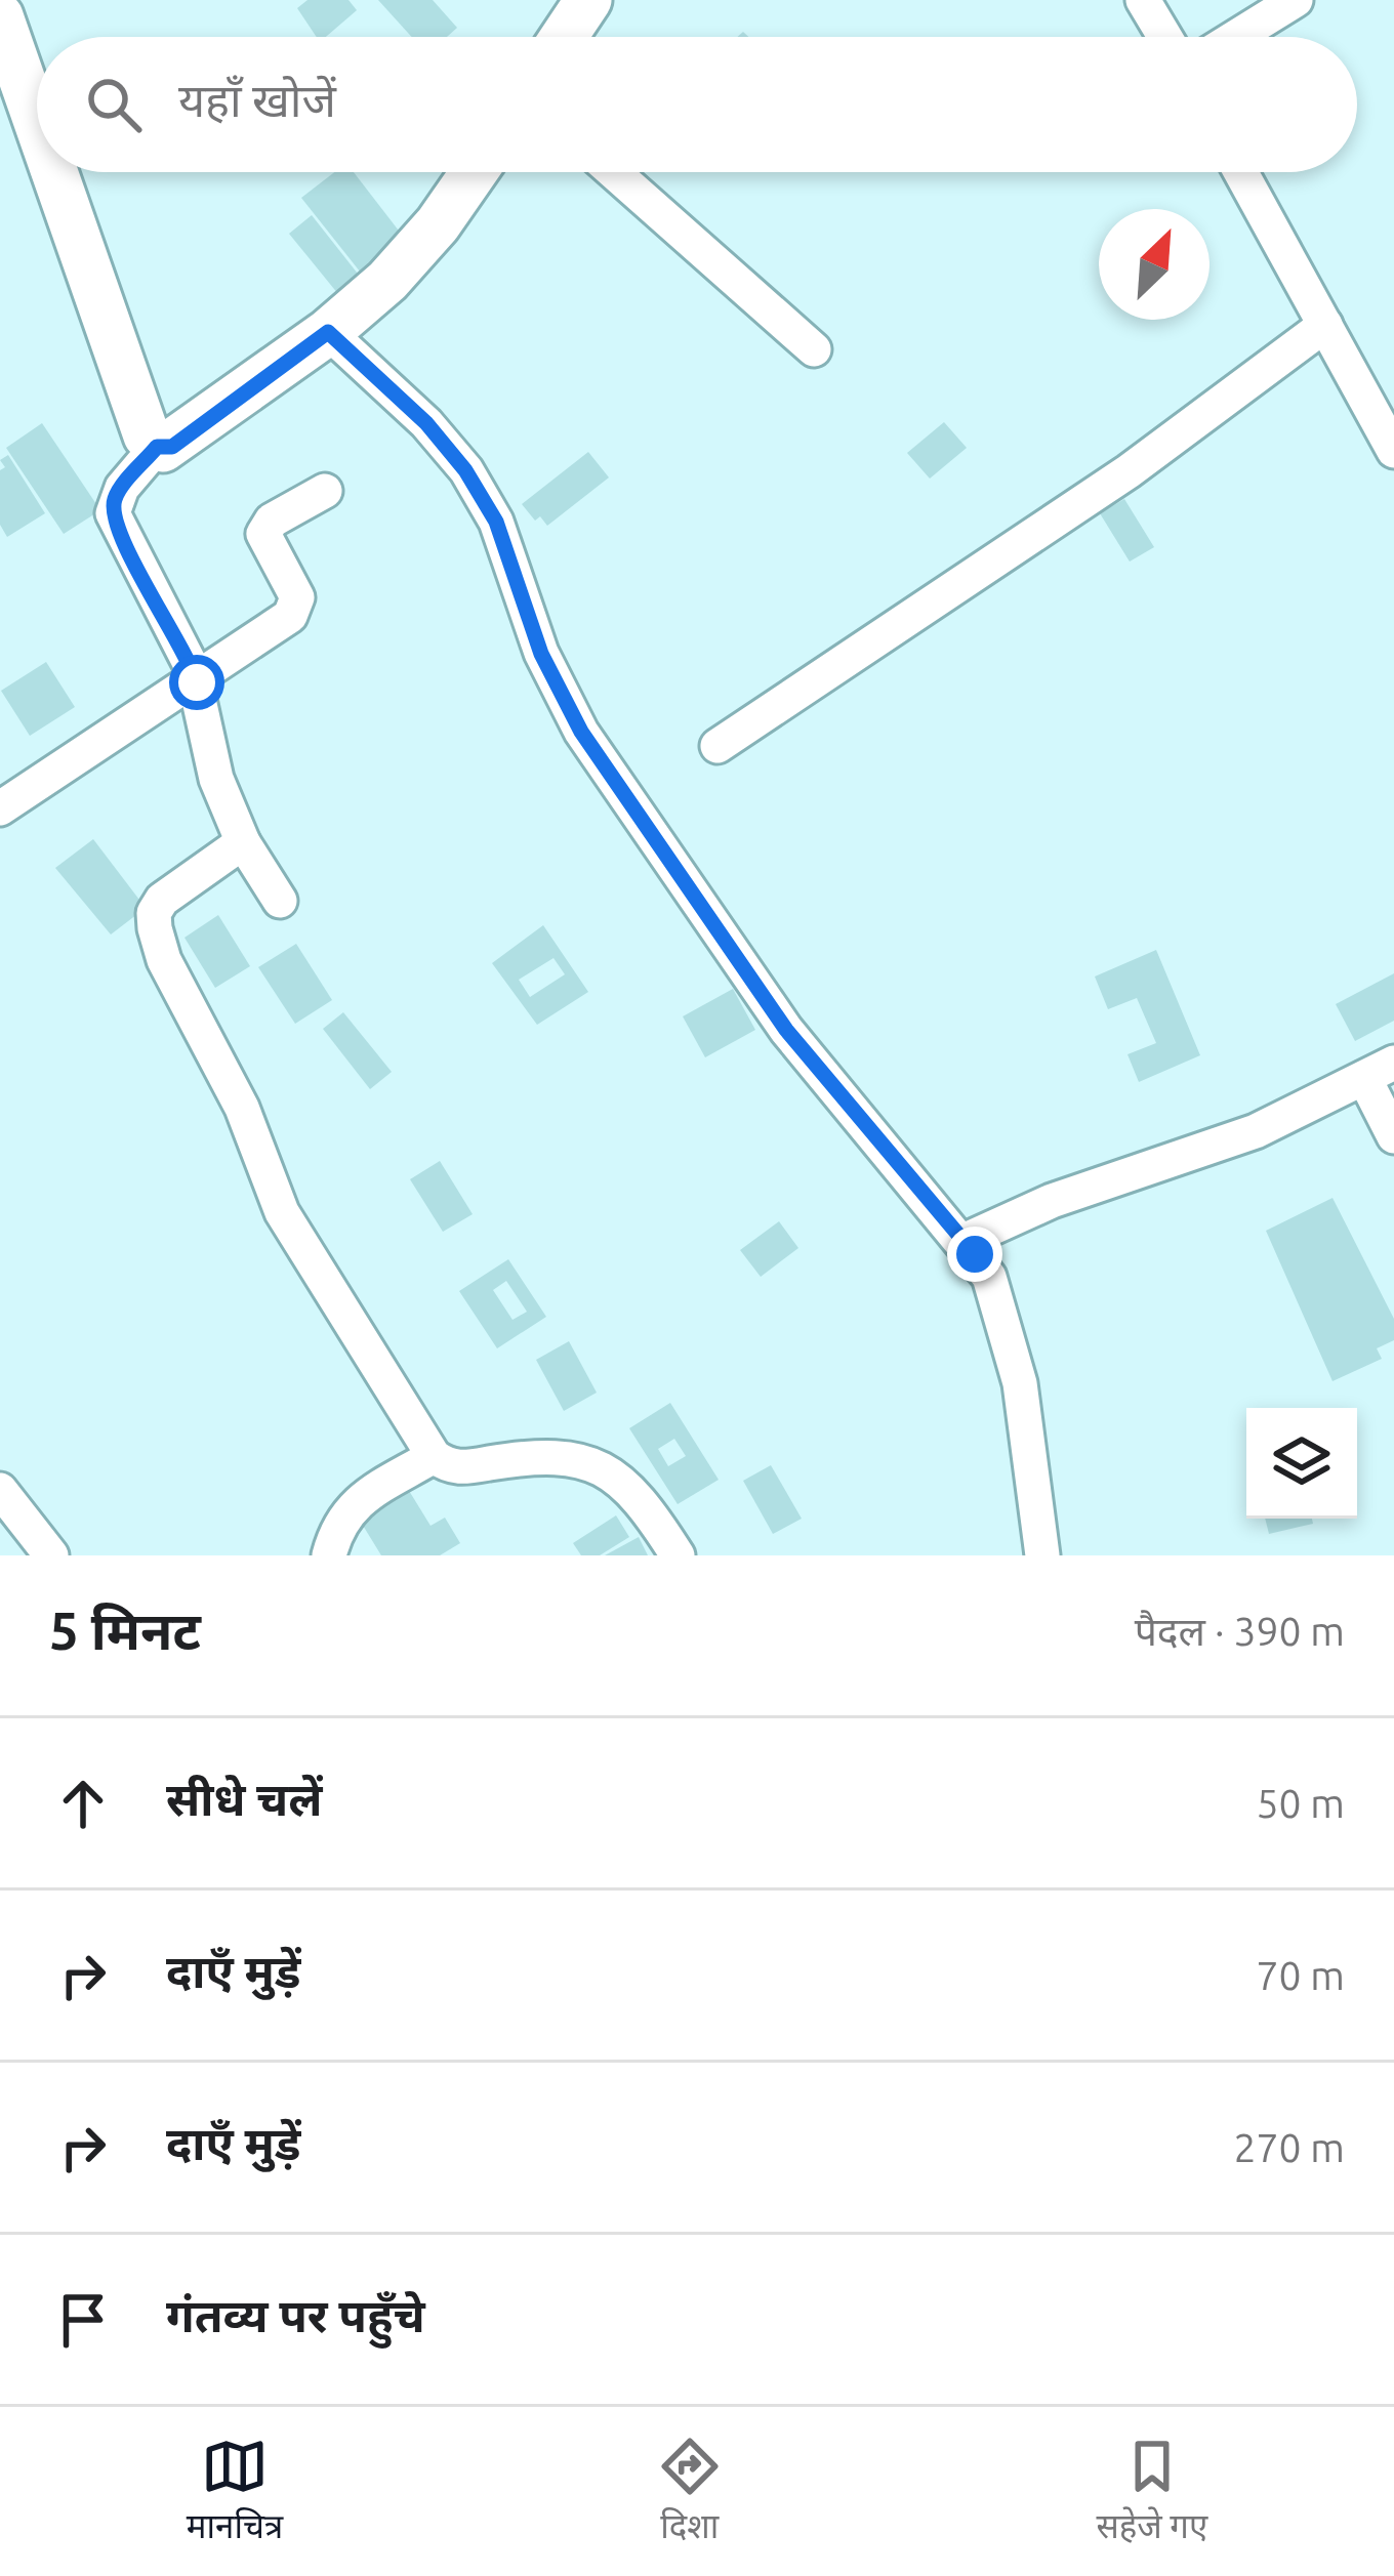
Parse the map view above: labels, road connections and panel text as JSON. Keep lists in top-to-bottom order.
{
  "north": "top right",
  "page": {
    "search": "यहाँ खोजें",
    "heading": ["5 मिनट", "पैदल · 390 m"],
    "list": [
      ["सीधे चलें", "50 m"],
      ["दाएँ मुड़ें", "70 m"],
      ["दाएँ मुड़ें", "270 m"],
      "गंतव्य पर पहुँचे"
    ],
    "nav": ["मानचित्र", "दिशा", "सहेजे गए"]
  }
}
